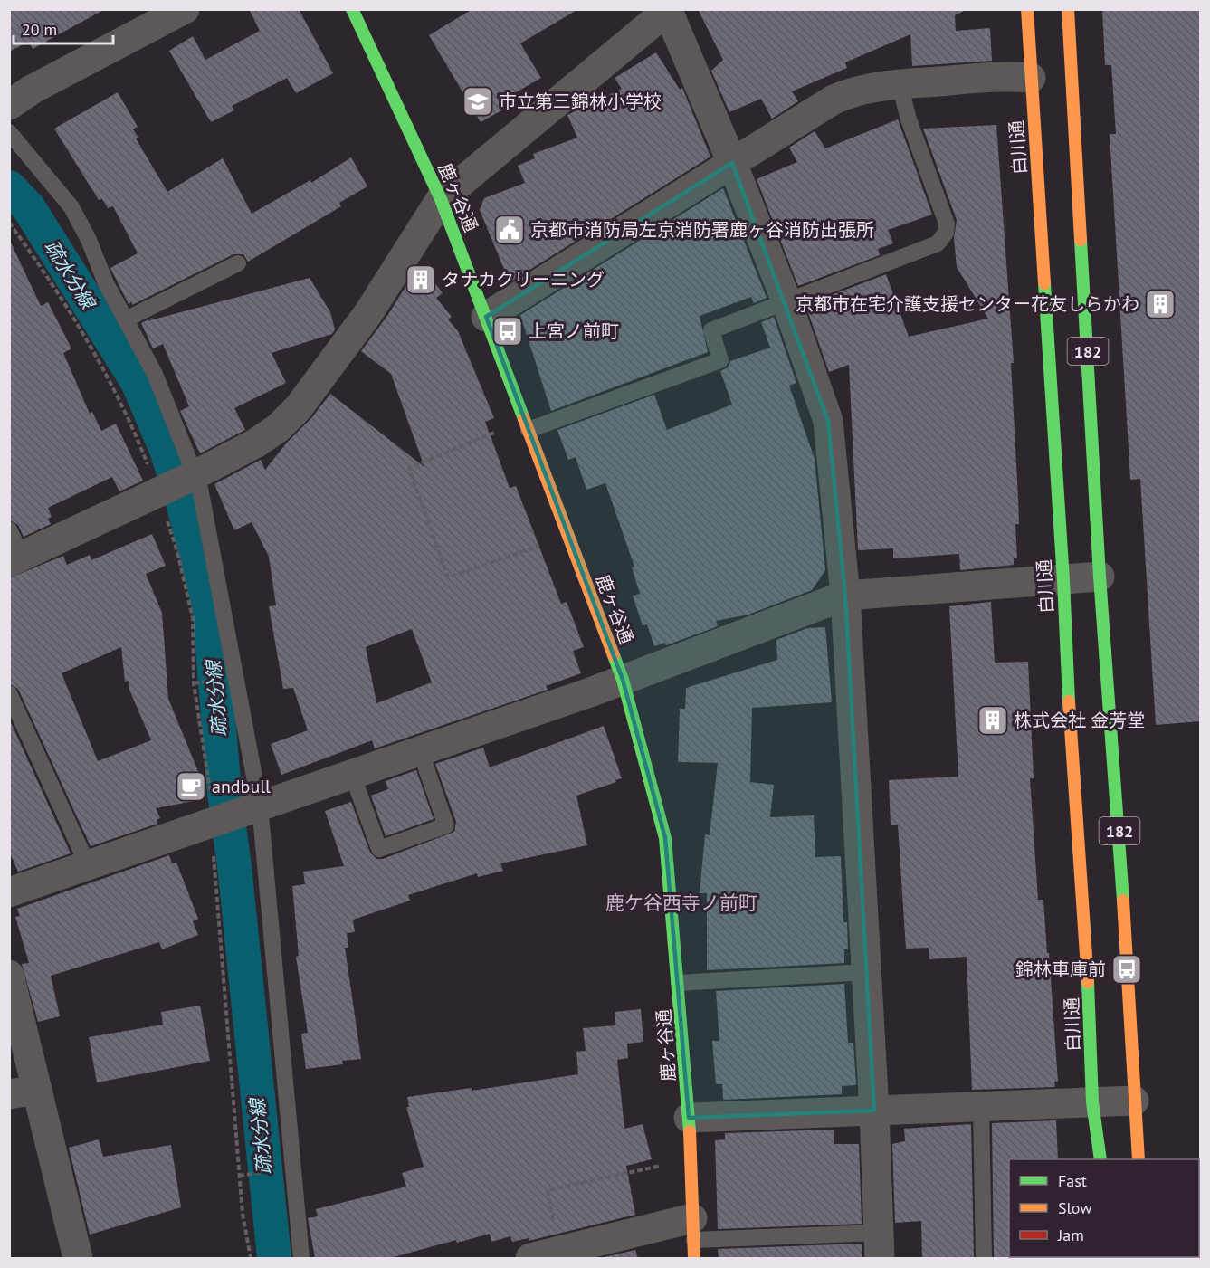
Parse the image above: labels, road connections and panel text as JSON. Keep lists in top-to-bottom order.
{
  "streets": {
    "main road": ["白川通", "鹿ヶ谷通", "182"]
  },
  "districts": ["鹿ケ谷西寺ノ前町"],
  "water": ["疏水分線"],
  "places": {
    "school or university": ["市立第三錦林小学校"],
    "public building": ["京都市消防局左京消防署鹿ヶ谷消防出張所"],
    "building": ["タナカクリーニング", "京都市在宅介護支援センター花友しらかわ", "株式会社 金芳堂"],
    "bus stop": ["上宮ノ前町", "錦林車庫前"],
    "cafe": ["andbull"]
  },
  "legend": ["Fast", "Slow", "Jam"],
  "scale_bar": "20 m"
}
